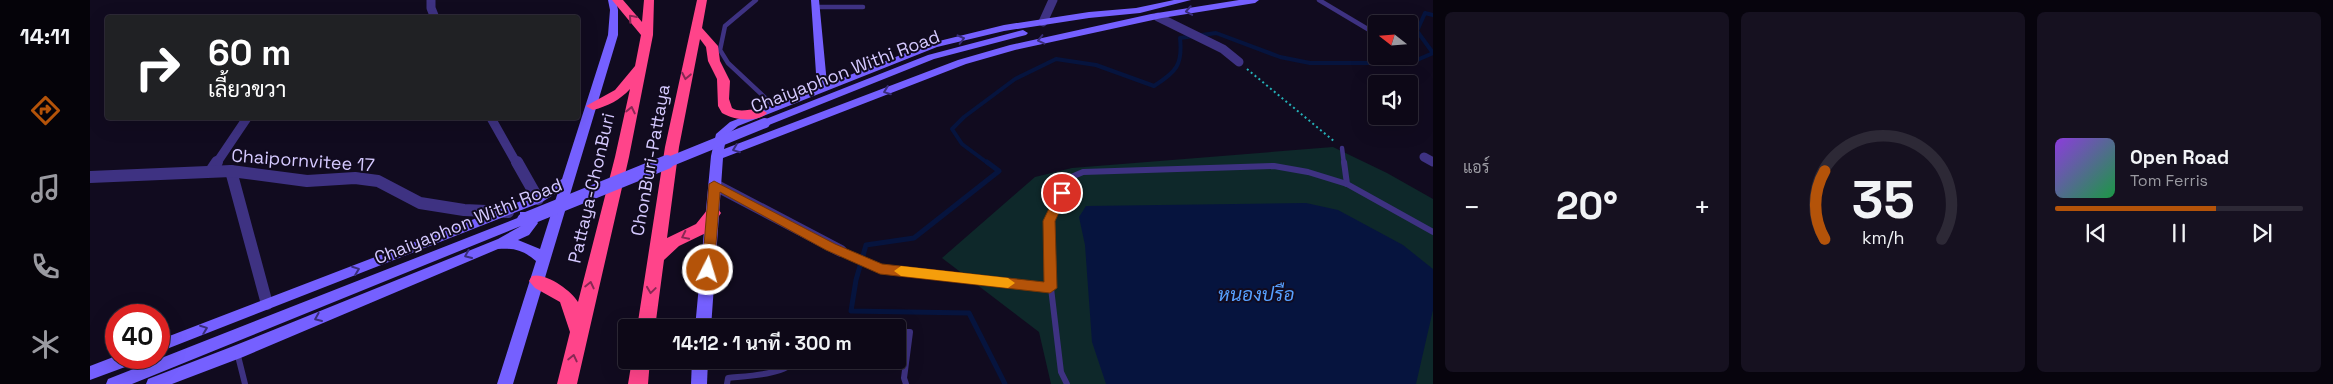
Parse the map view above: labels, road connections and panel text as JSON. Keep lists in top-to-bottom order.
{
  "streets": {
    "highway": ["ChonBuri-Pattaya", "Pattaya-ChonBuri"],
    "main road": ["Chaiyaphon Withi Road"],
    "street": ["Chaipornvitee 17"]
  },
  "crossings": [
    ["Chaiyaphon Withi Road", "Chaipornvitee 17"]
  ],
  "one_way": ["ChonBuri-Pattaya", "Pattaya-ChonBuri"],
  "water": ["หนองปรือ"],
  "north": "left",
  "page": {
    "tabs": "14:11",
    "tile": "แอร์",
    "turn": ["60 m", "เลี้ยวขวา"],
    "song": ["Open Road", "Tom Ferris"],
    "heat": ["−", "20°", "+"],
    "limit": "40",
    "trip": "14:12 · 1 นาที · 300 m",
    "gauge": ["35", "km/h"]
  }
}
